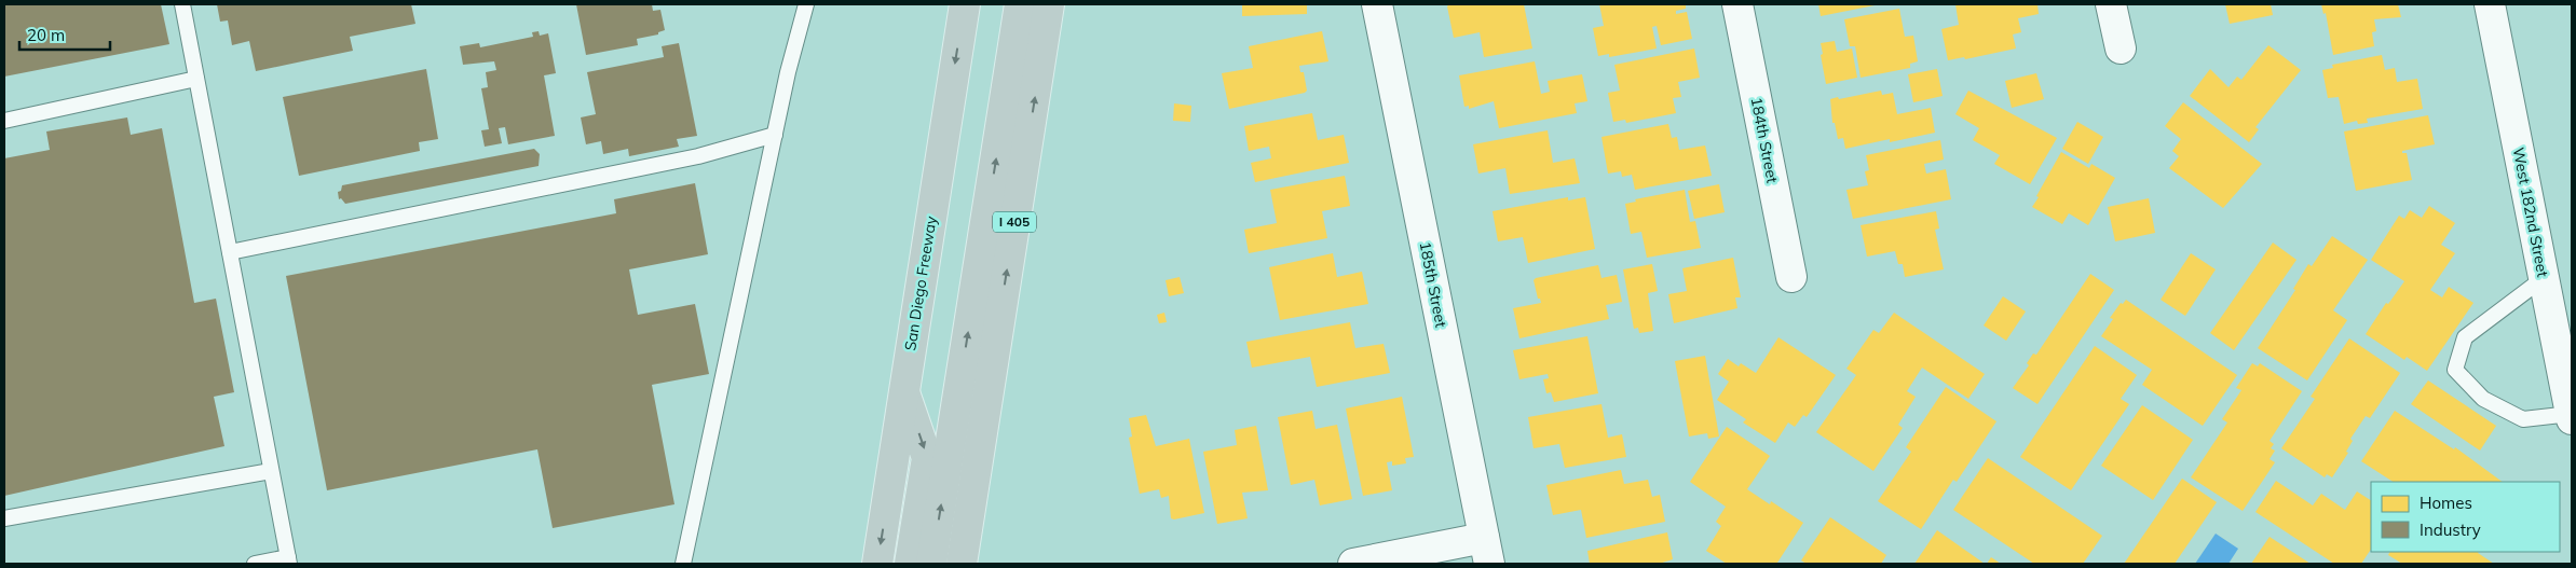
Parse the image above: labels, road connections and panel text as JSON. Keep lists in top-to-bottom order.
{
  "streets": {
    "highway": ["I 405", "San Diego Freeway"],
    "street": ["184th Street", "West 182nd Street", "185th Street"]
  },
  "legend": ["Homes", "Industry"],
  "scale_bar": "20 m"
}
